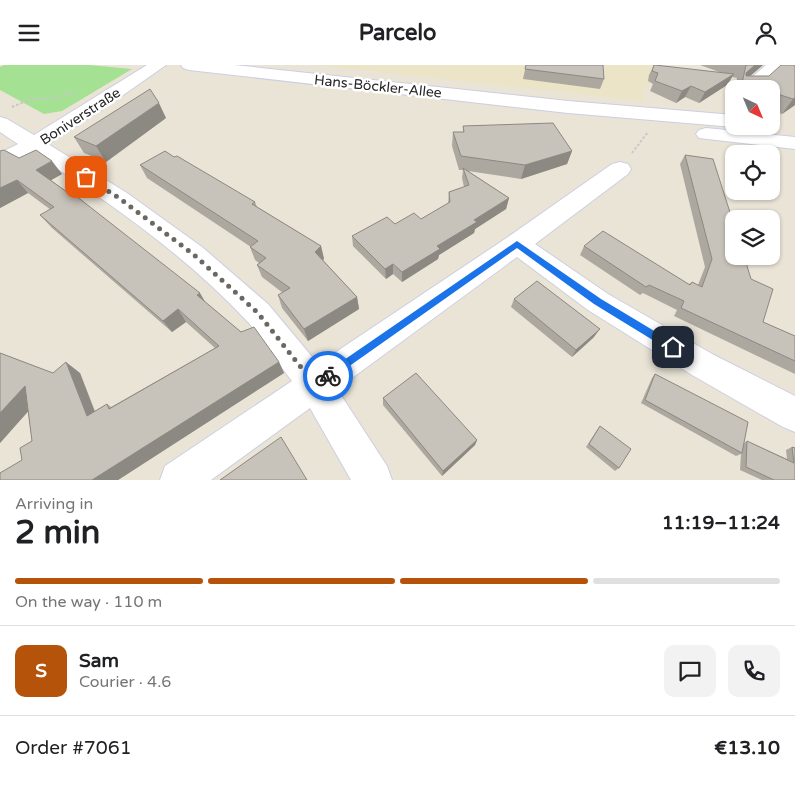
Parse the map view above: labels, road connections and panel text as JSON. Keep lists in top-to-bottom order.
{
  "streets": {
    "street": ["Hans-Böckler-Allee", "Boniverstraße"]
  },
  "north": "bottom right",
  "page": {
    "header": "Parcelo",
    "heading": ["2 min", "Arriving in", "11:19–11:24"],
    "panel": [
      "Sam",
      "Courier · 4.6",
      "Order #7061",
      "€13.10"
    ],
    "bar": "On the way · 110 m",
    "round": "S"
  }
}
